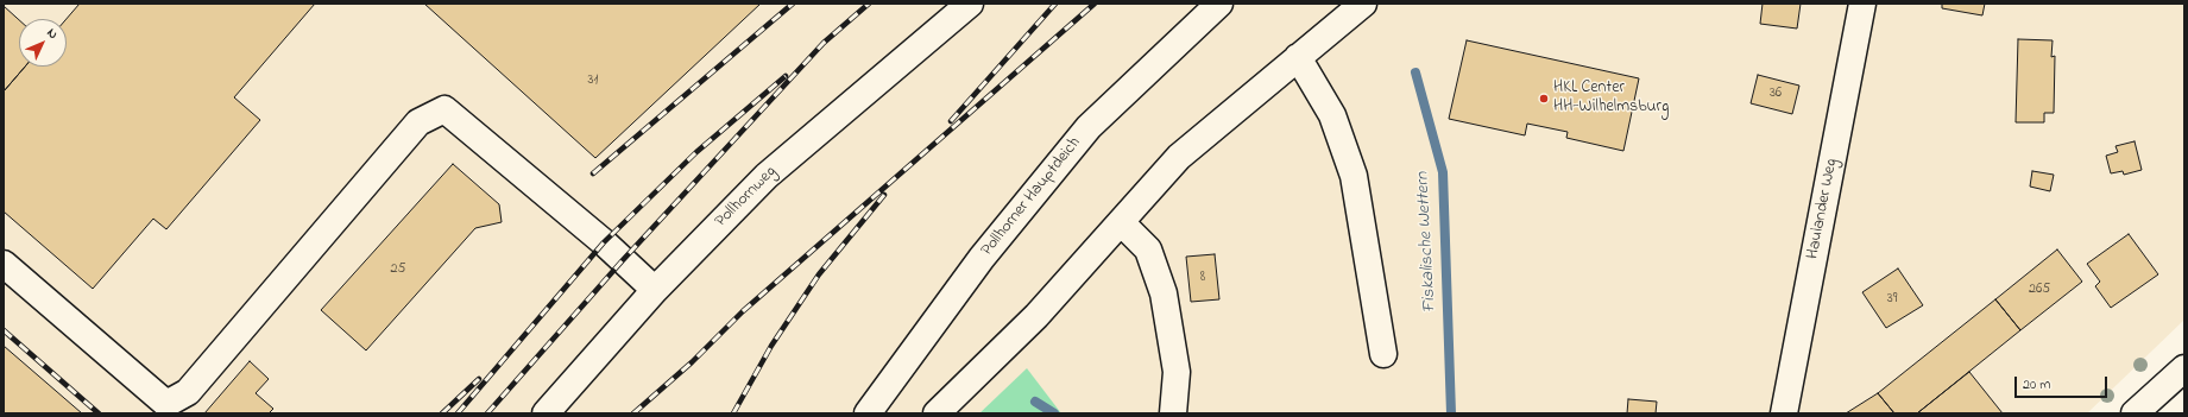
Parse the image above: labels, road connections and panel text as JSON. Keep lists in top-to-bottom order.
{
  "streets": {
    "street": ["Pollhornweg", "Pollhorner Hauptdeich", "Haulander Weg"]
  },
  "water": ["Fiskalische Wettern"],
  "places": ["HKL Center HH-Wilhelmsburg"],
  "house_numbers": [
    "31",
    "36",
    "25",
    "8",
    "265",
    "39"
  ],
  "scale_bar": "20 m",
  "north": "top right"
}
